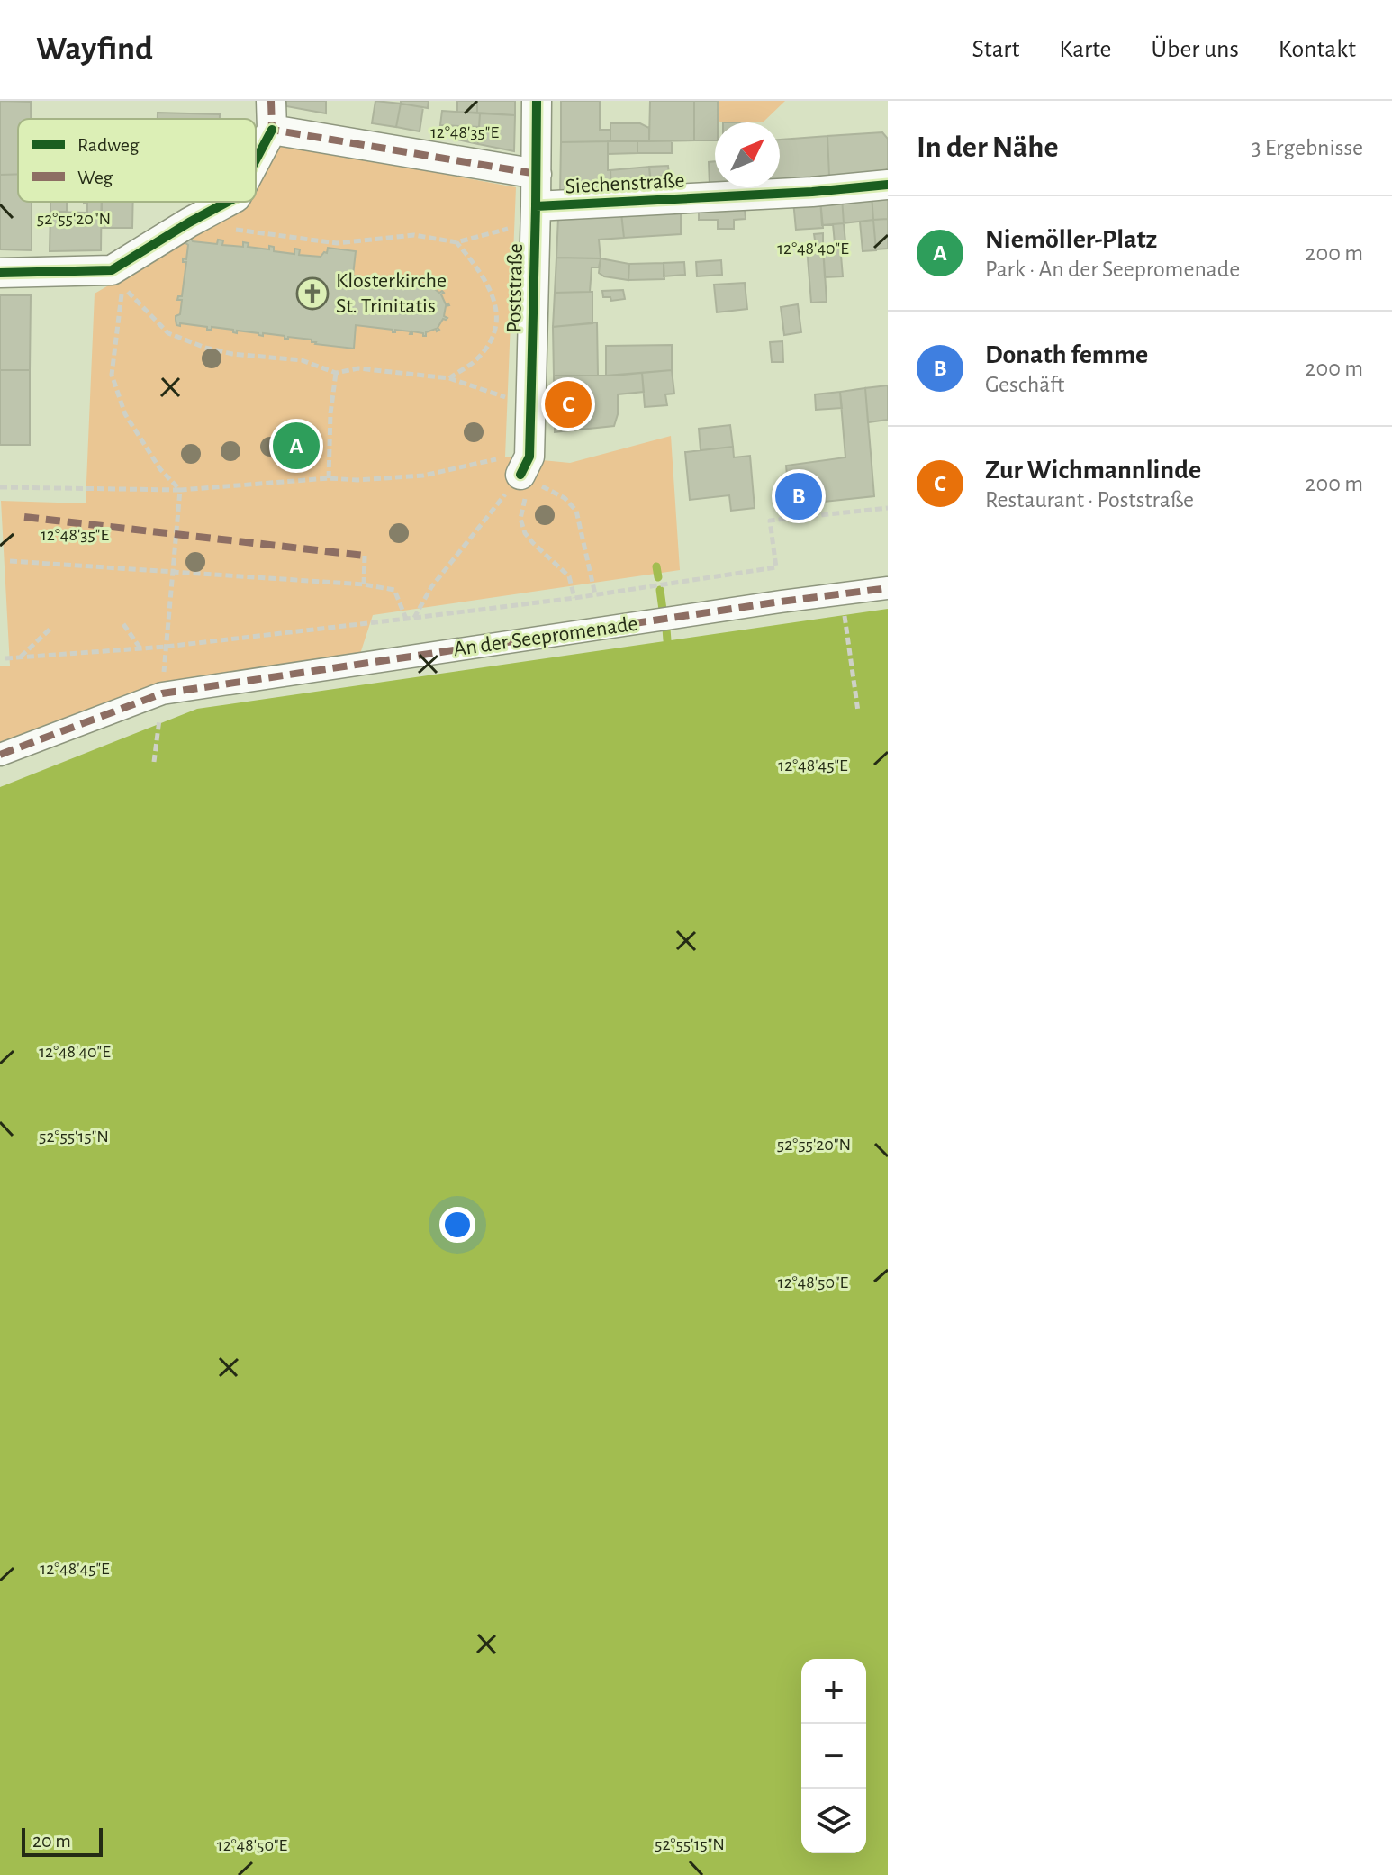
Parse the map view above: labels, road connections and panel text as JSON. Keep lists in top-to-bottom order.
{
  "streets": {
    "street": ["Siechenstraße", "Poststraße", "An der Seepromenade"]
  },
  "crossings": [
    ["Siechenstraße", "Poststraße"]
  ],
  "places": {
    "church": ["Klosterkirche St. Trinitatis"]
  },
  "legend": ["Radweg", "Weg"],
  "scale_bar": "20 m",
  "north": "top right",
  "page": {
    "header": "Wayfind",
    "nav": [
      "Start",
      "Karte",
      "Über uns",
      "Kontakt"
    ],
    "heading": ["In der Nähe", "3 Ergebnisse"],
    "list": [
      {
        "mark": "A",
        "name": "Niemöller-Platz",
        "note": "Park · An der Seepromenade",
        "value": "200 m"
      },
      {
        "mark": "B",
        "name": "Donath femme",
        "note": "Geschäft",
        "value": "200 m"
      },
      {
        "mark": "C",
        "name": "Zur Wichmannlinde",
        "note": "Restaurant · Poststraße",
        "value": "200 m"
      }
    ],
    "pins": ["C", "A", "B"],
    "map_buttons": ["+", "−"],
    "scale": "20 m"
  },
  "coordinates": [
    "12°48'35\"E",
    "52°55'20\"N",
    "12°48'40\"E",
    "12°48'45\"E",
    "52°55'15\"N",
    "12°48'50\"E"
  ]
}
